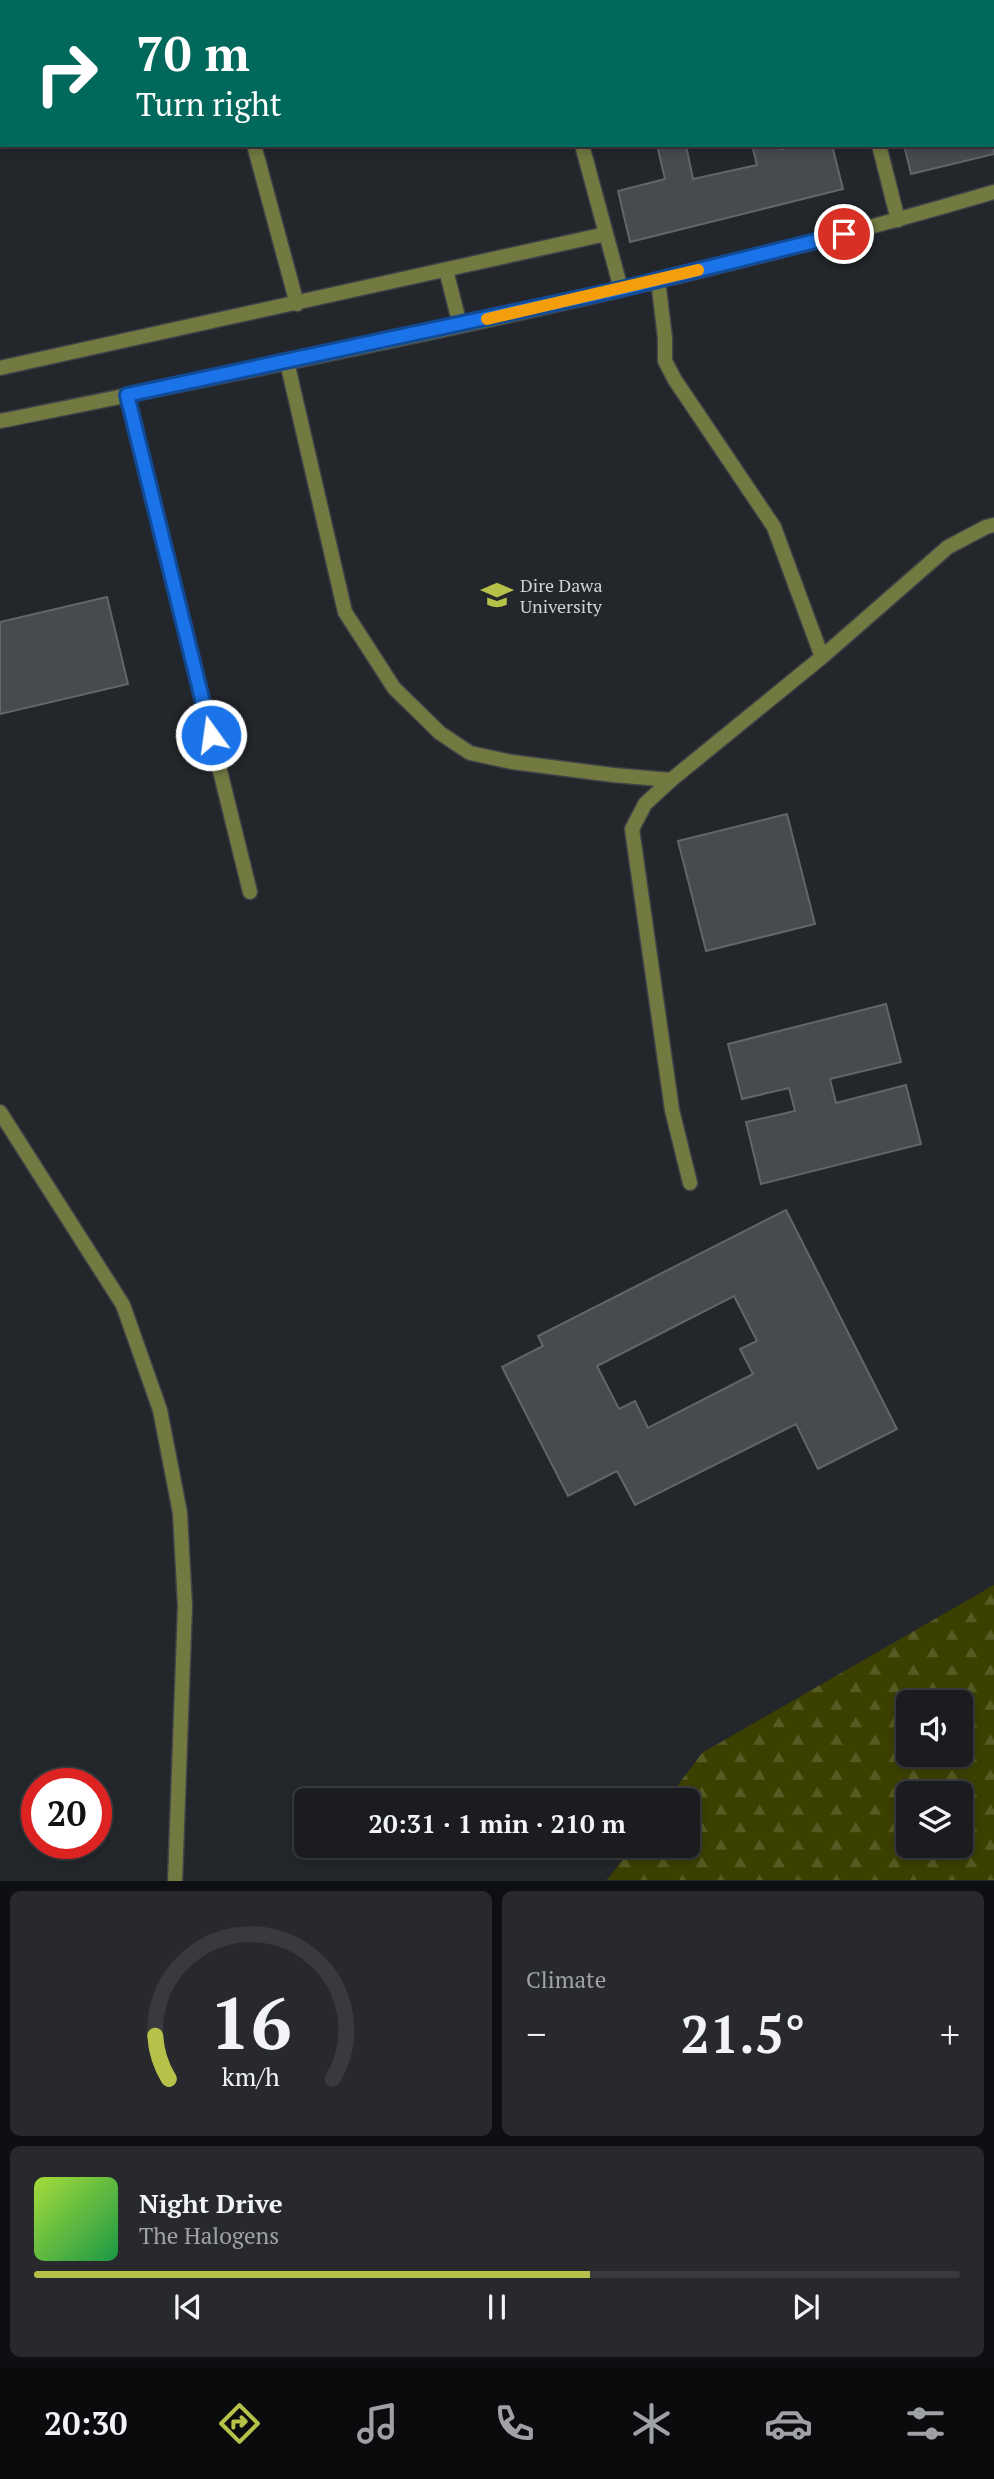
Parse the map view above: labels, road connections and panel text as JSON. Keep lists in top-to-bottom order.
{
  "places": {
    "school or university": ["Dire Dawa University"]
  },
  "page": {
    "turn": ["70 m", "Turn right"],
    "limit": "20",
    "trip": "20:31 · 1 min · 210 m",
    "tile": "Climate",
    "heat": ["−", "21.5°", "+"],
    "song": ["Night Drive", "The Halogens"],
    "tabs": "20:30",
    "gauge": ["16", "km/h"]
  }
}
